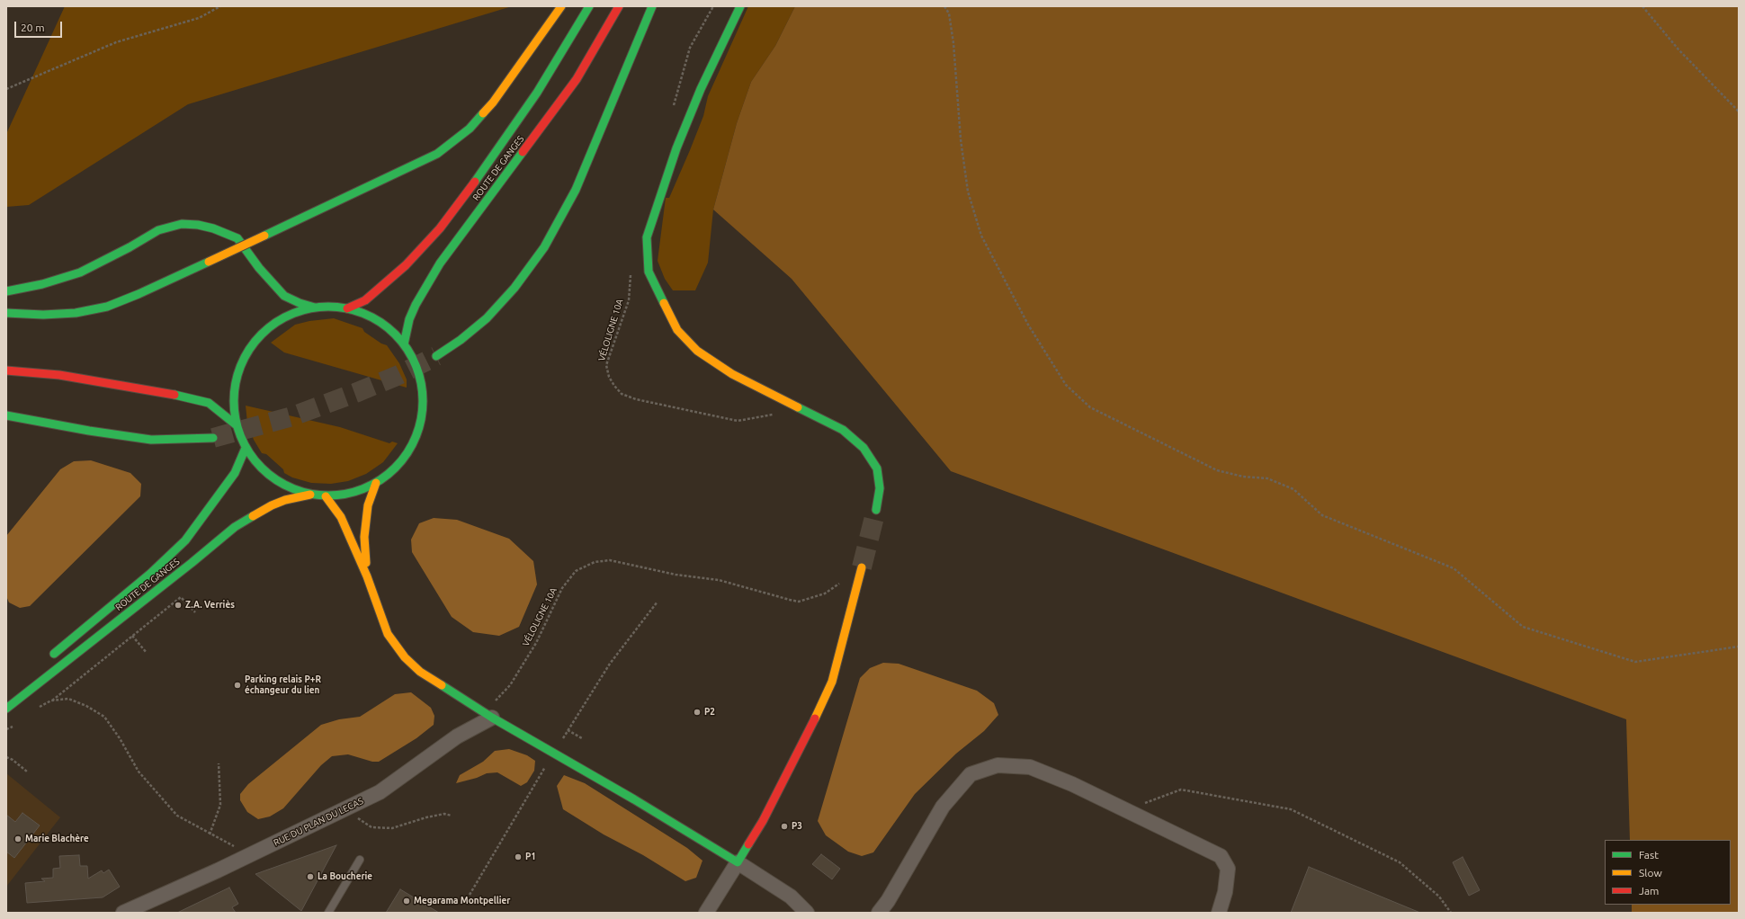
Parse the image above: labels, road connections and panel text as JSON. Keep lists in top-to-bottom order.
{
  "streets": {
    "main road": ["ROUTE DE GANGES"],
    "street": ["RUE DU PLAN DU LECAS"],
    "path": ["VÉLOLIGNE 10A"]
  },
  "crossings": [
    ["VÉLOLIGNE 10A", "RUE DU PLAN DU LECAS"]
  ],
  "places": [
    "Z.A. Verriès",
    "Parking relais P+R échangeur du lien",
    "P2",
    "P3",
    "Marie Blachère",
    "P1",
    "La Boucherie",
    "Megarama Montpellier"
  ],
  "legend": ["Fast", "Slow", "Jam"],
  "scale_bar": "20 m"
}
